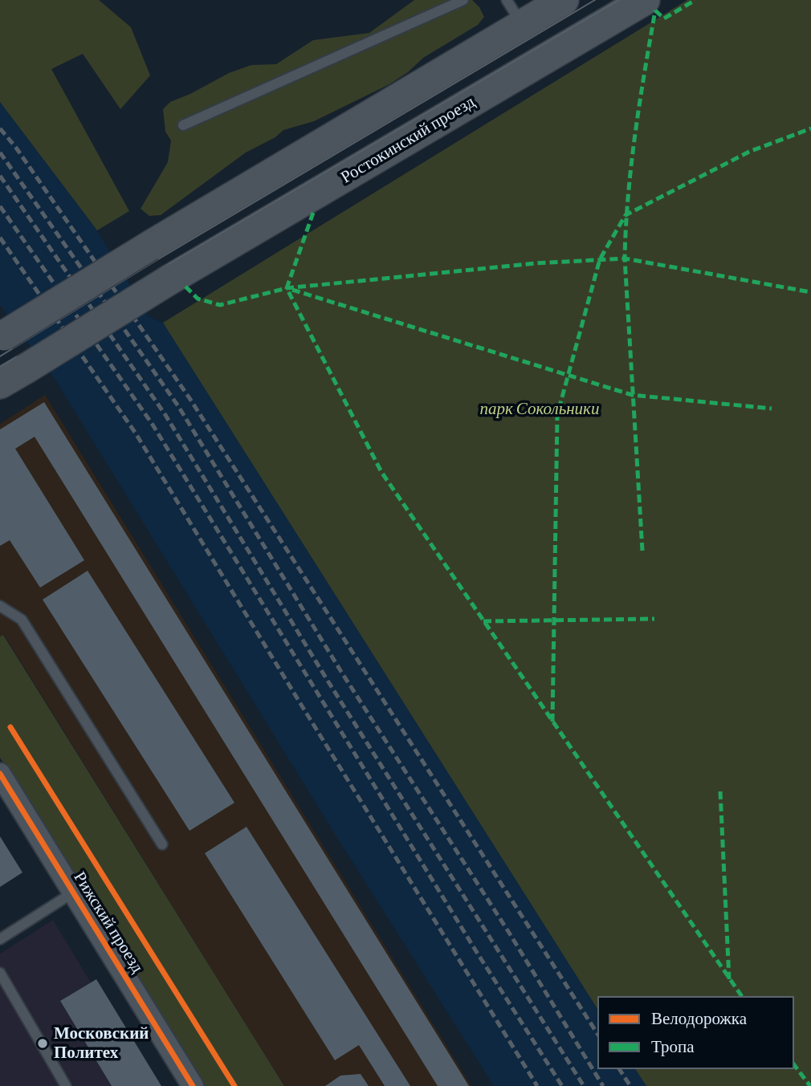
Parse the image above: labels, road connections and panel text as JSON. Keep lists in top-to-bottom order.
{
  "streets": {
    "main road": ["Ростокинский проезд"],
    "street": ["Рижский проезд"]
  },
  "parks": ["парк Сокольники"],
  "places": ["Московский Политех"],
  "legend": ["Велодорожка", "Тропа"]
}
